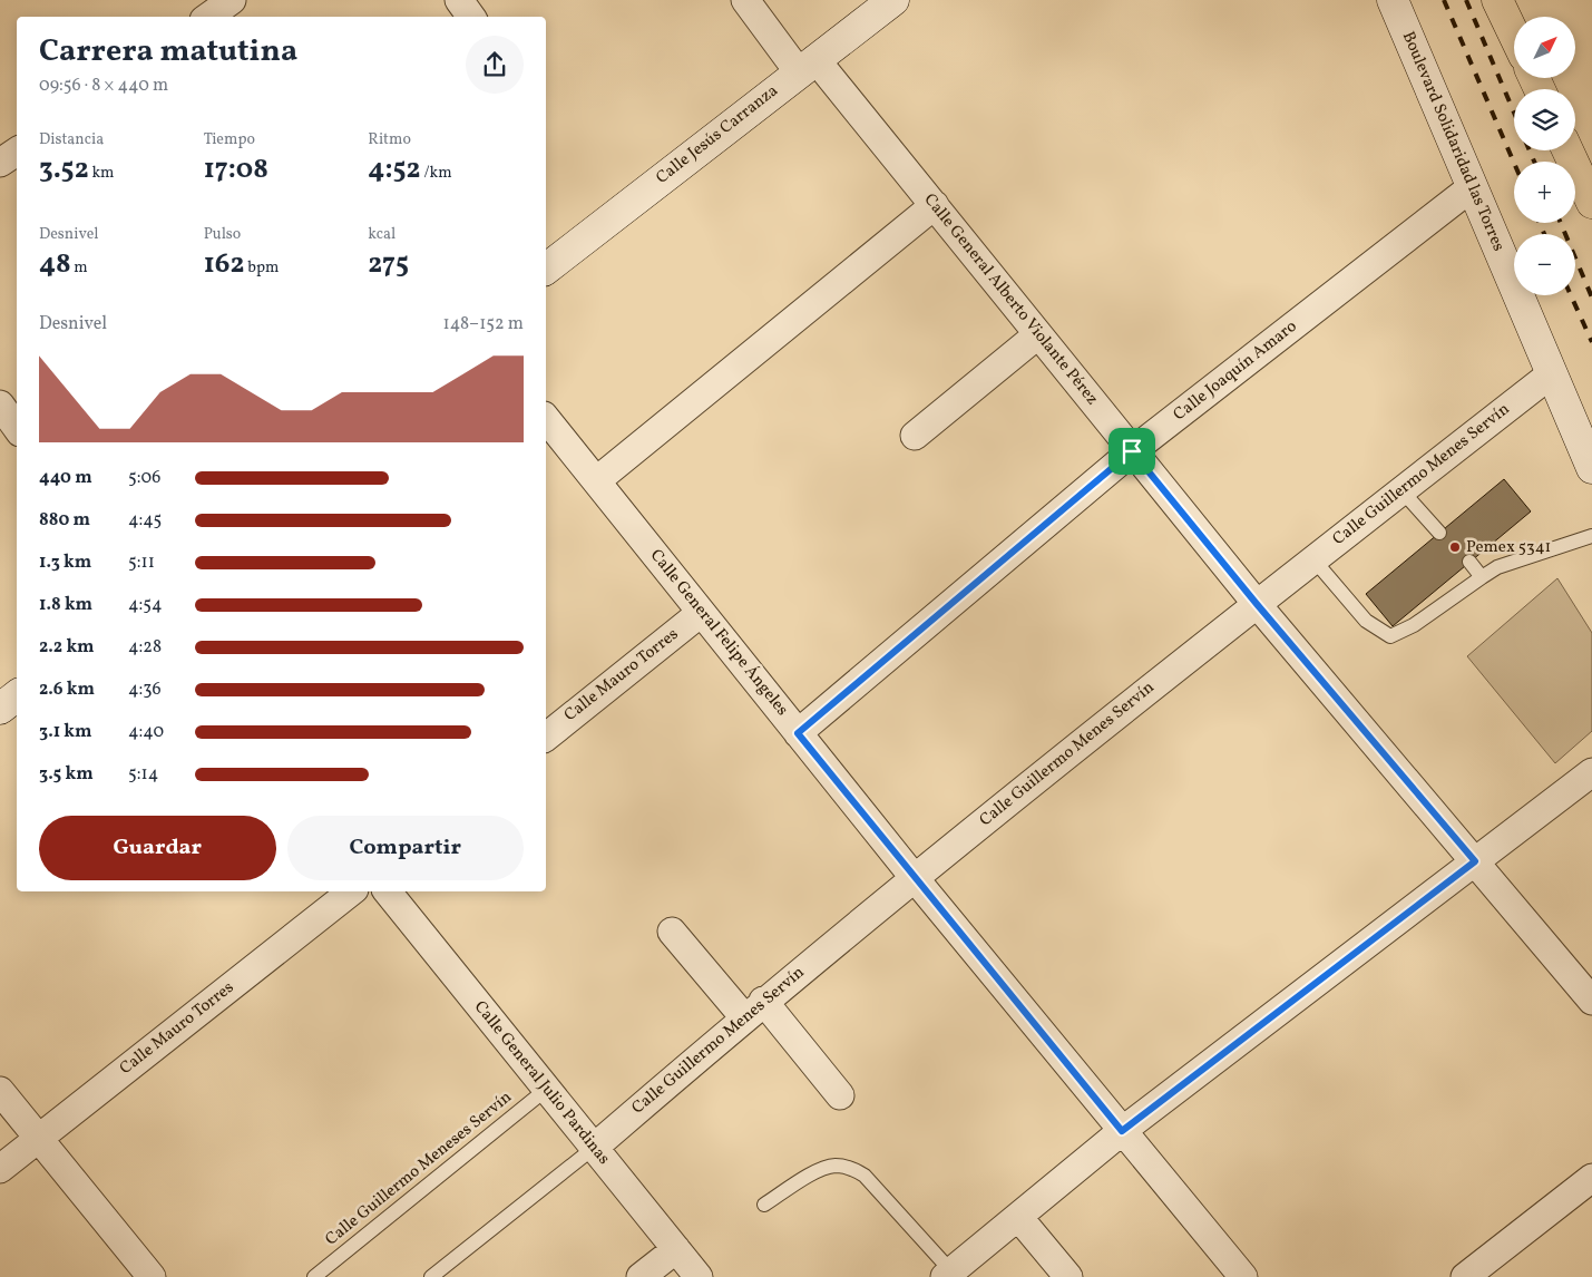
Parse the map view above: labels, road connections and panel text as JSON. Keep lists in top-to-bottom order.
{
  "streets": {
    "main road": ["Calle Jesús Carranza", "Boulevard Solidaridad las Torres"],
    "street": [
      "Calle General Alberto Violante Pérez",
      "Calle Joaquín Amaro",
      "Calle Guillermo Menes Servín",
      "Calle General Felipe Ángeles",
      "Calle Mauro Torres",
      "Calle General Julio Pardinas"
    ],
    "lane": ["Calle Guillermo Meneses Servín"]
  },
  "crossings": [
    ["Calle Jesús Carranza", "Calle General Alberto Violante Pérez"],
    ["Boulevard Solidaridad las Torres", "Calle Joaquín Amaro"],
    ["Boulevard Solidaridad las Torres", "Calle Guillermo Menes Servín"],
    ["Calle General Alberto Violante Pérez", "Calle Joaquín Amaro"],
    ["Calle General Alberto Violante Pérez", "Calle Guillermo Menes Servín"],
    ["Calle Joaquín Amaro", "Calle General Felipe Ángeles"],
    ["Calle Guillermo Menes Servín", "Calle General Felipe Ángeles"],
    ["Calle Guillermo Menes Servín", "Calle General Julio Pardinas"],
    ["Calle General Felipe Ángeles", "Calle Mauro Torres"],
    ["Calle General Julio Pardinas", "Calle Guillermo Meneses Servín"]
  ],
  "places": ["Pemex 5341"],
  "north": "top right",
  "page": {
    "map_buttons": ["+", "−"],
    "heading": ["Carrera matutina", "09:56 · 8 × 440 m"],
    "stats": [
      ["Distancia", "3.52 km"],
      ["Tiempo", "17:08"],
      ["Ritmo", "4:52 /km"],
      ["Desnivel", "48 m"],
      ["Pulso", "162 bpm"],
      ["kcal", "275"]
    ],
    "chart": ["Desnivel", "148–152 m"],
    "list": [
      {
        "name": "440 m",
        "note": "5:06"
      },
      {
        "name": "880 m",
        "note": "4:45"
      },
      {
        "name": "1.3 km",
        "note": "5:11"
      },
      {
        "name": "1.8 km",
        "note": "4:54"
      },
      {
        "name": "2.2 km",
        "note": "4:28"
      },
      {
        "name": "2.6 km",
        "note": "4:36"
      },
      {
        "name": "3.1 km",
        "note": "4:40"
      },
      {
        "name": "3.5 km",
        "note": "5:14"
      }
    ],
    "buttons": ["Guardar", "Compartir"]
  }
}
